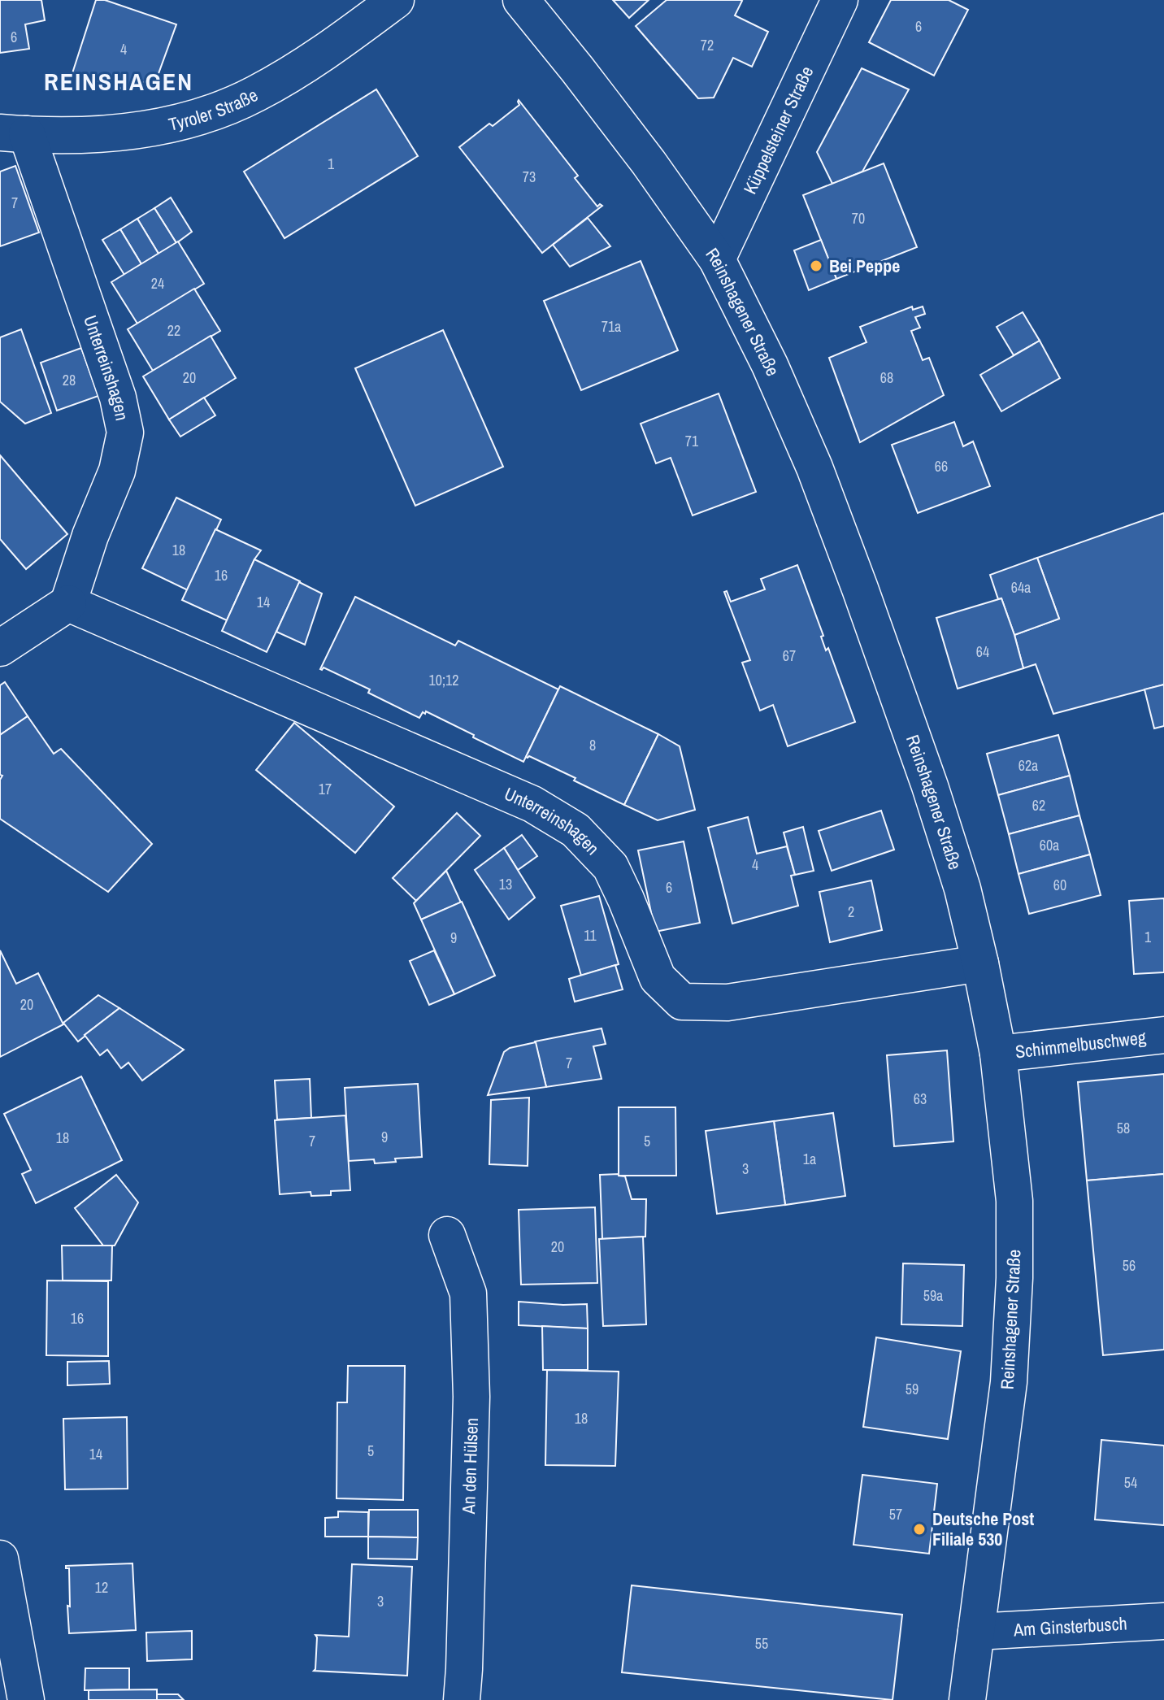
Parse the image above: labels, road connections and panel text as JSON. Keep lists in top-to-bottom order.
{
  "streets": {
    "street": [
      "Tyroler Straße",
      "Küppelsteiner Straße",
      "Reinshagener Straße",
      "Unterreinshagen",
      "Schimmelbuschweg",
      "An den Hülsen",
      "Am Ginsterbusch"
    ]
  },
  "crossings": [
    ["Tyroler Straße", "Unterreinshagen"],
    ["Küppelsteiner Straße", "Reinshagener Straße"],
    ["Reinshagener Straße", "Unterreinshagen"],
    ["Reinshagener Straße", "Schimmelbuschweg"],
    ["Reinshagener Straße", "Am Ginsterbusch"]
  ],
  "districts": ["REINSHAGEN"],
  "places": ["Bei Peppe", "Deutsche Post Filiale 530"],
  "house_numbers": [
    "6",
    "6",
    "72",
    "4",
    "1",
    "73",
    "7",
    "70",
    "24",
    "71a",
    "22",
    "20",
    "68",
    "28",
    "71",
    "66",
    "18",
    "16",
    "64a",
    "14",
    "64",
    "67",
    "10;12",
    "8",
    "62a",
    "17",
    "62",
    "60a",
    "4",
    "13",
    "60",
    "6",
    "2",
    "11",
    "1",
    "9",
    "20",
    "7",
    "63",
    "58",
    "9",
    "18",
    "7",
    "5",
    "1a",
    "3",
    "20",
    "56",
    "59a",
    "16",
    "59",
    "18",
    "5",
    "14",
    "54",
    "57",
    "12",
    "3",
    "55"
  ]
}
